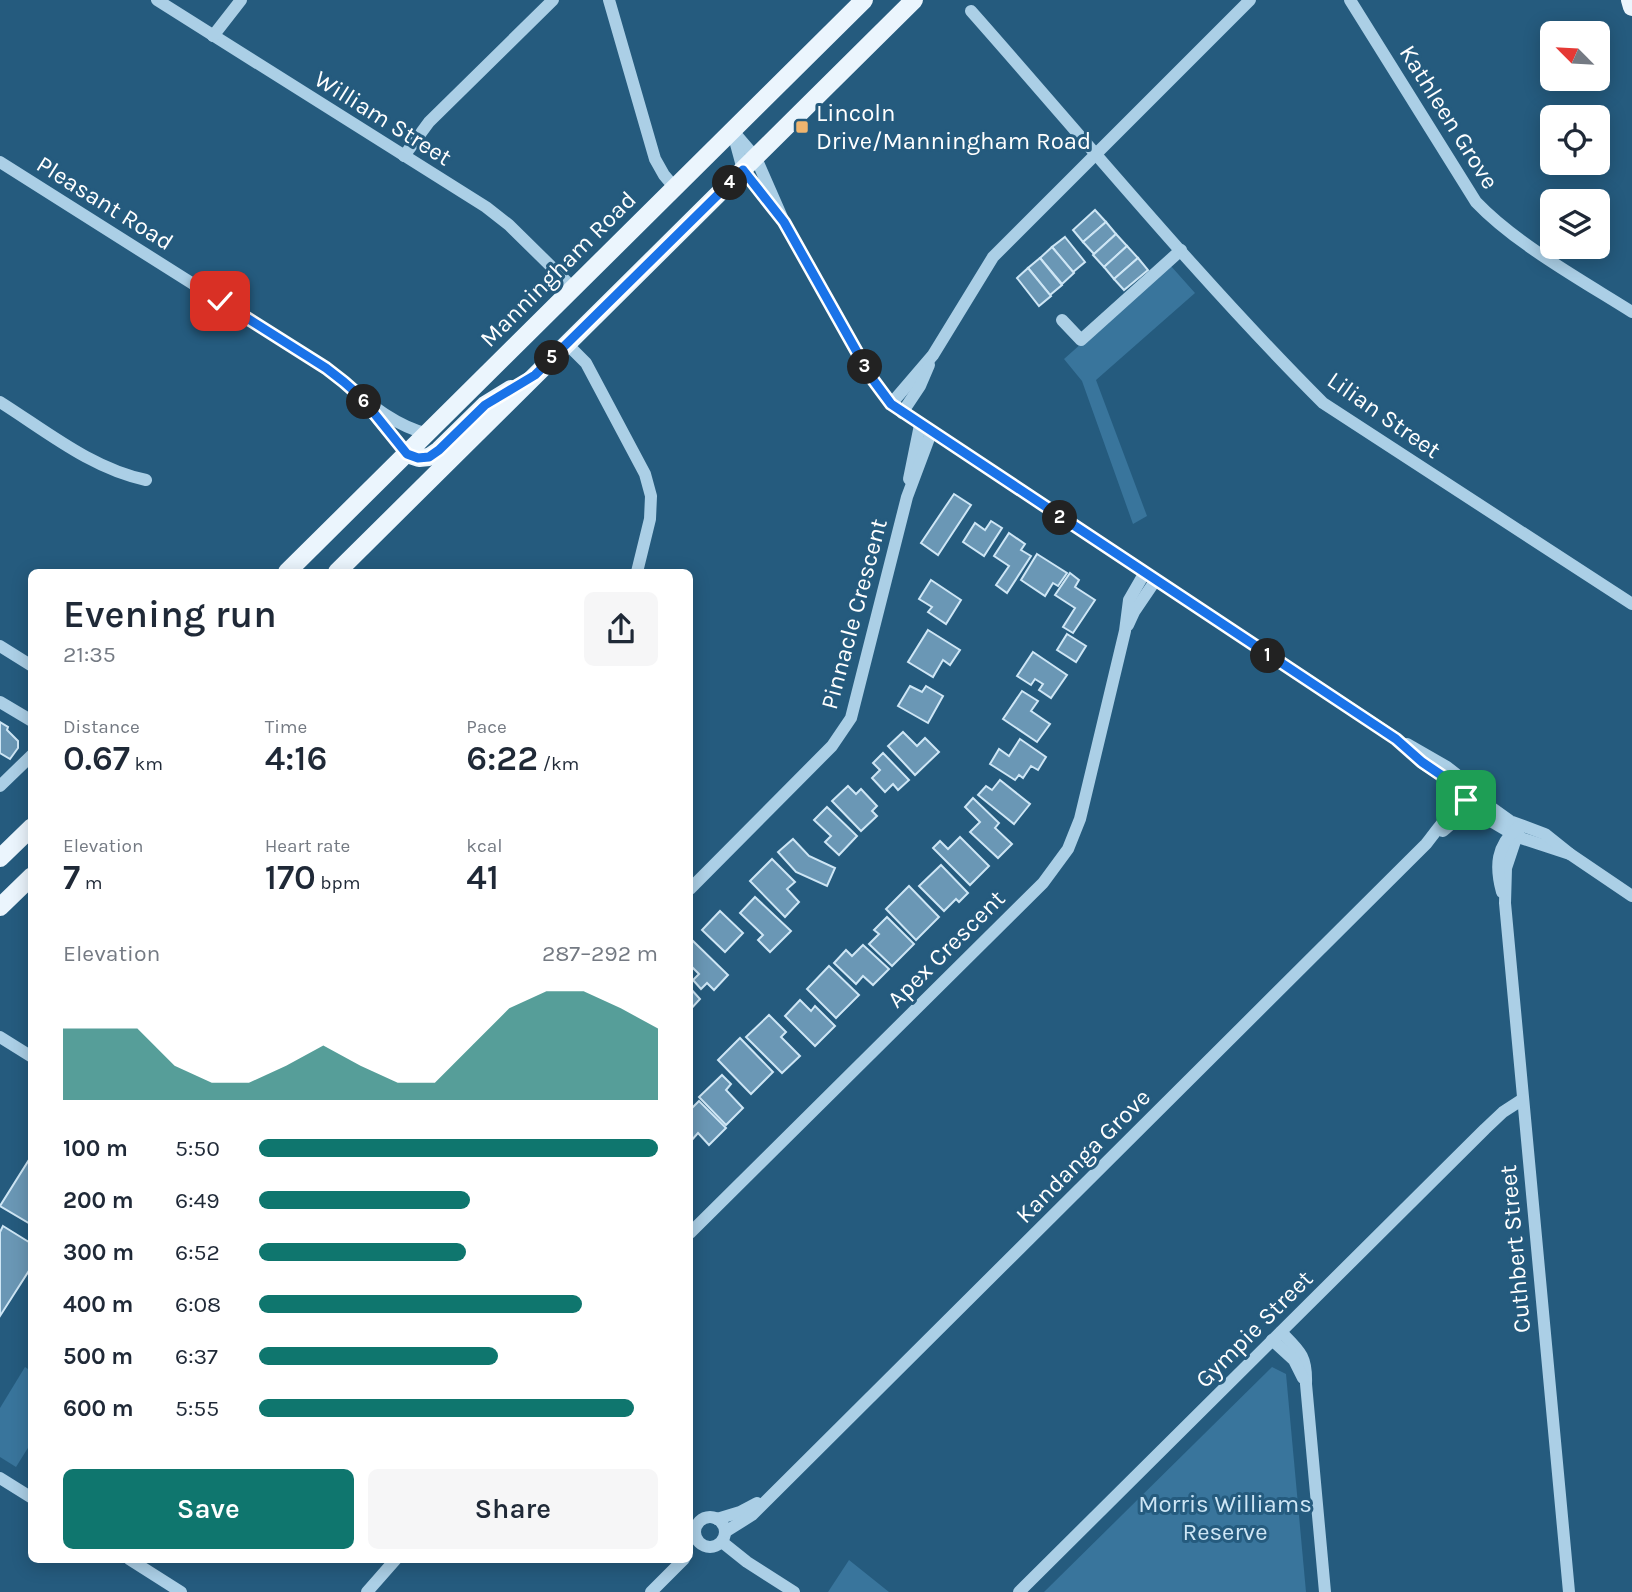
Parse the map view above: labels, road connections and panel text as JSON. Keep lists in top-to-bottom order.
{
  "streets": {
    "main road": ["Manningham Road"],
    "street": [
      "Kathleen Grove",
      "William Street",
      "Pleasant Road",
      "Lilian Street",
      "Pinnacle Crescent",
      "Apex Crescent",
      "Kandanga Grove",
      "Cuthbert Street",
      "Gympie Street"
    ]
  },
  "crossings": [
    ["William Street", "Manningham Road"],
    ["Pleasant Road", "Manningham Road"],
    ["Cuthbert Street", "Gympie Street"]
  ],
  "parks": ["Morris Williams Reserve"],
  "places": {
    "transit": ["Lincoln Drive/Manningham Road"]
  },
  "north": "top left",
  "page": {
    "pins": [
      "4",
      "5",
      "3",
      "6",
      "2",
      "1"
    ],
    "heading": ["Evening run", "21:35"],
    "stats": [
      ["Distance", "0.67 km"],
      ["Time", "4:16"],
      ["Pace", "6:22 /km"],
      ["Elevation", "7 m"],
      ["Heart rate", "170 bpm"],
      ["kcal", "41"]
    ],
    "chart": ["Elevation", "287–292 m"],
    "list": [
      {
        "name": "100 m",
        "note": "5:50"
      },
      {
        "name": "200 m",
        "note": "6:49"
      },
      {
        "name": "300 m",
        "note": "6:52"
      },
      {
        "name": "400 m",
        "note": "6:08"
      },
      {
        "name": "500 m",
        "note": "6:37"
      },
      {
        "name": "600 m",
        "note": "5:55"
      }
    ],
    "buttons": ["Save", "Share"]
  }
}
